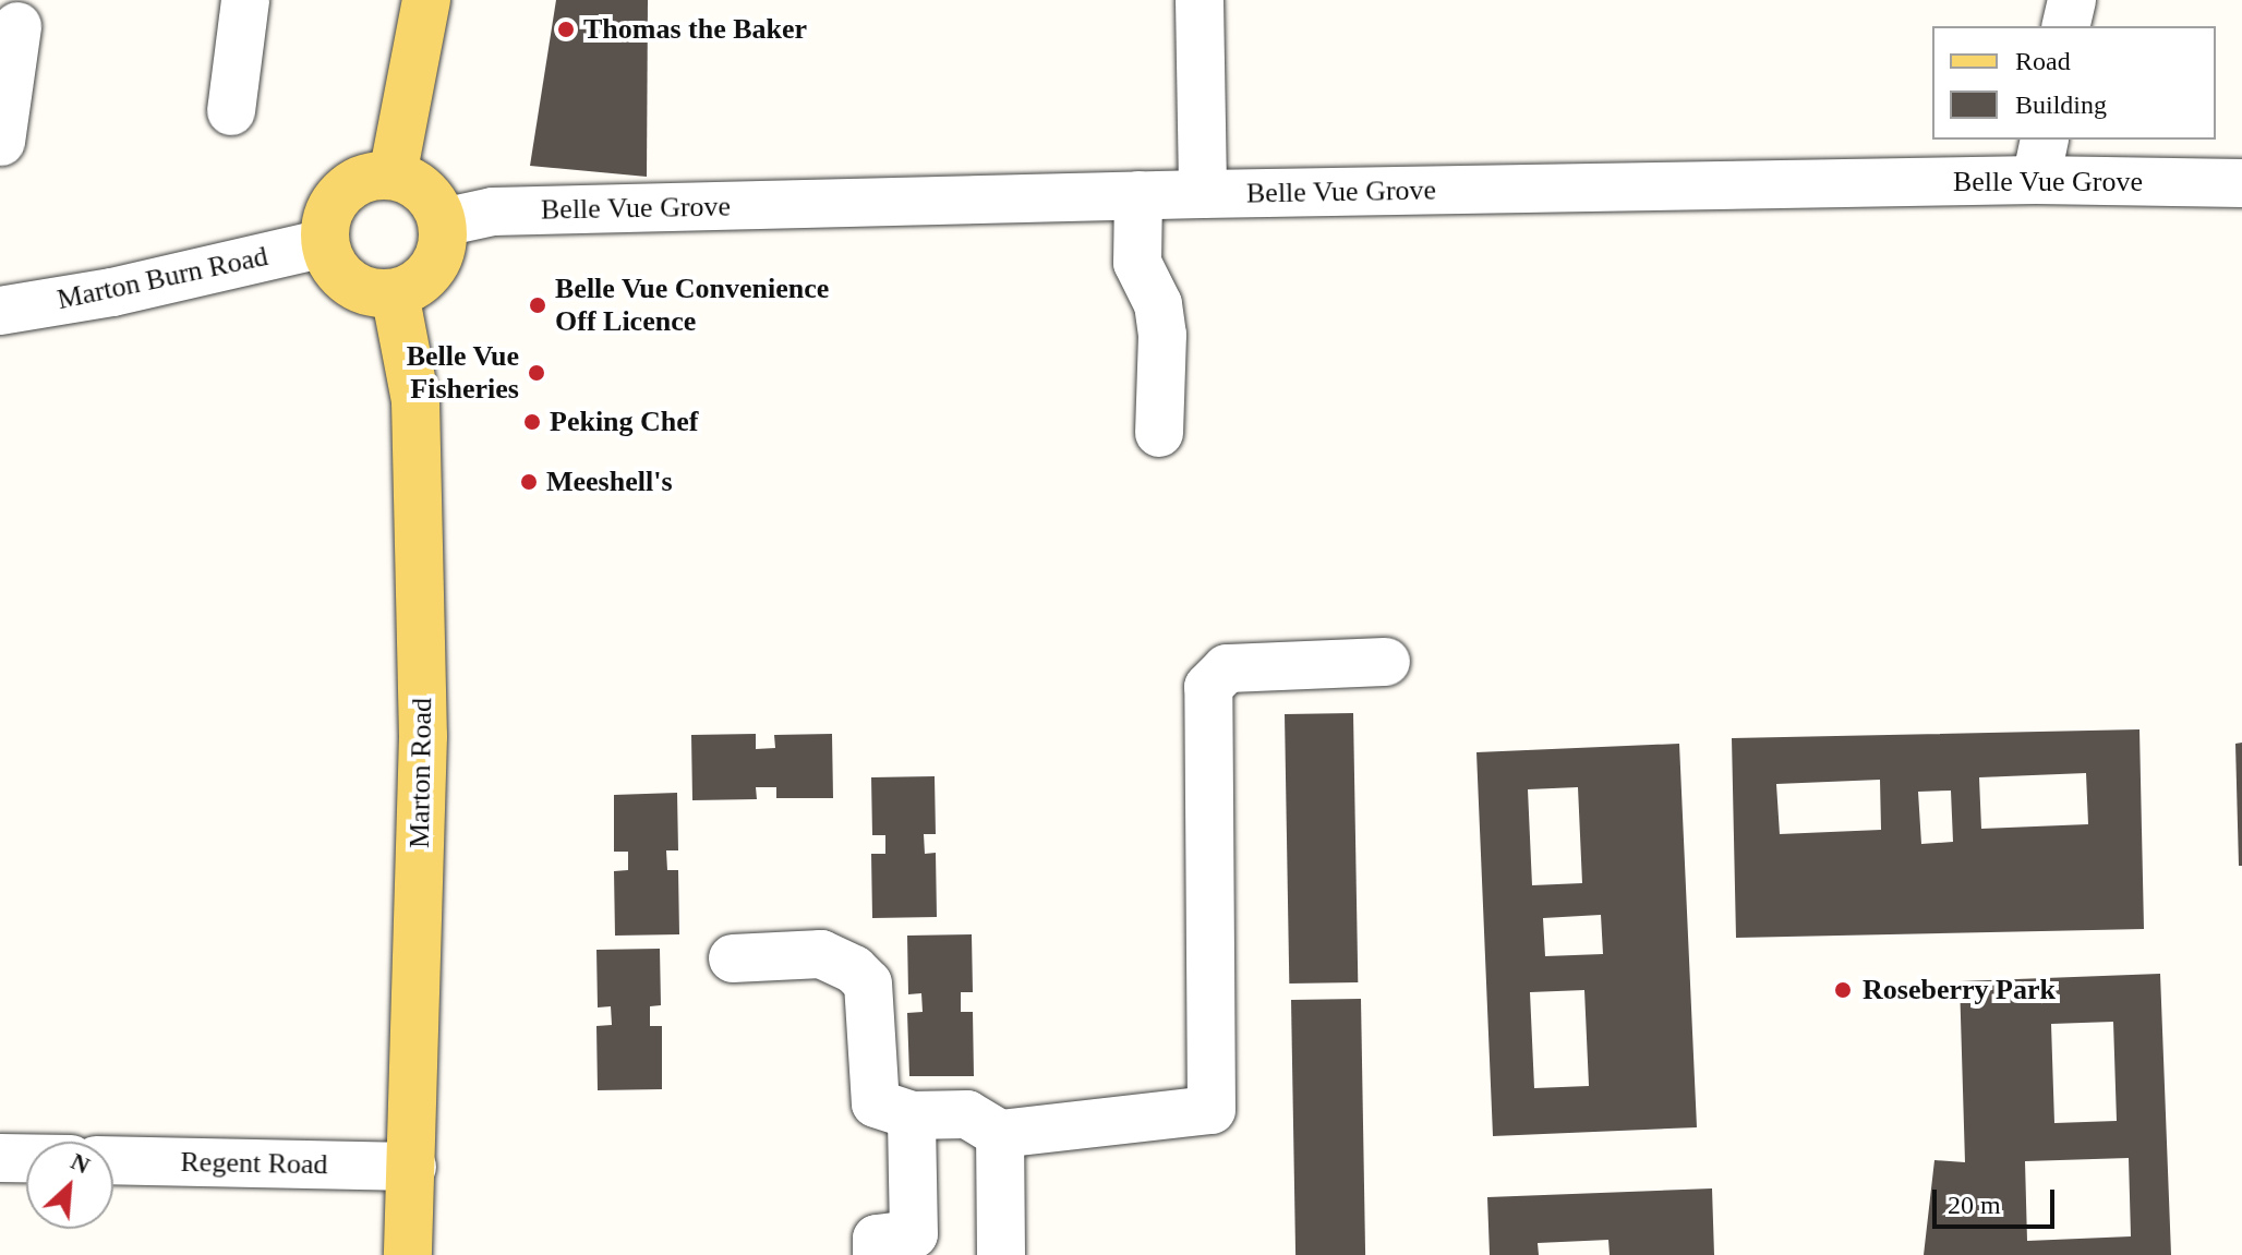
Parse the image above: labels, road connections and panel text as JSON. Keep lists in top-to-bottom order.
{
  "streets": {
    "main road": ["Marton Road"],
    "street": ["Belle Vue Grove", "Marton Burn Road", "Regent Road"]
  },
  "crossings": [
    ["Belle Vue Grove", "Marton Burn Road"],
    ["Belle Vue Grove", "Marton Road"],
    ["Marton Burn Road", "Marton Road"],
    ["Marton Road", "Regent Road"]
  ],
  "places": [
    "Thomas the Baker",
    "Belle Vue Convenience Off Licence",
    "Belle Vue Fisheries",
    "Peking Chef",
    "Meeshell's",
    "Roseberry Park"
  ],
  "legend": ["Road", "Building"],
  "scale_bar": "20 m",
  "north": "top right"
}
